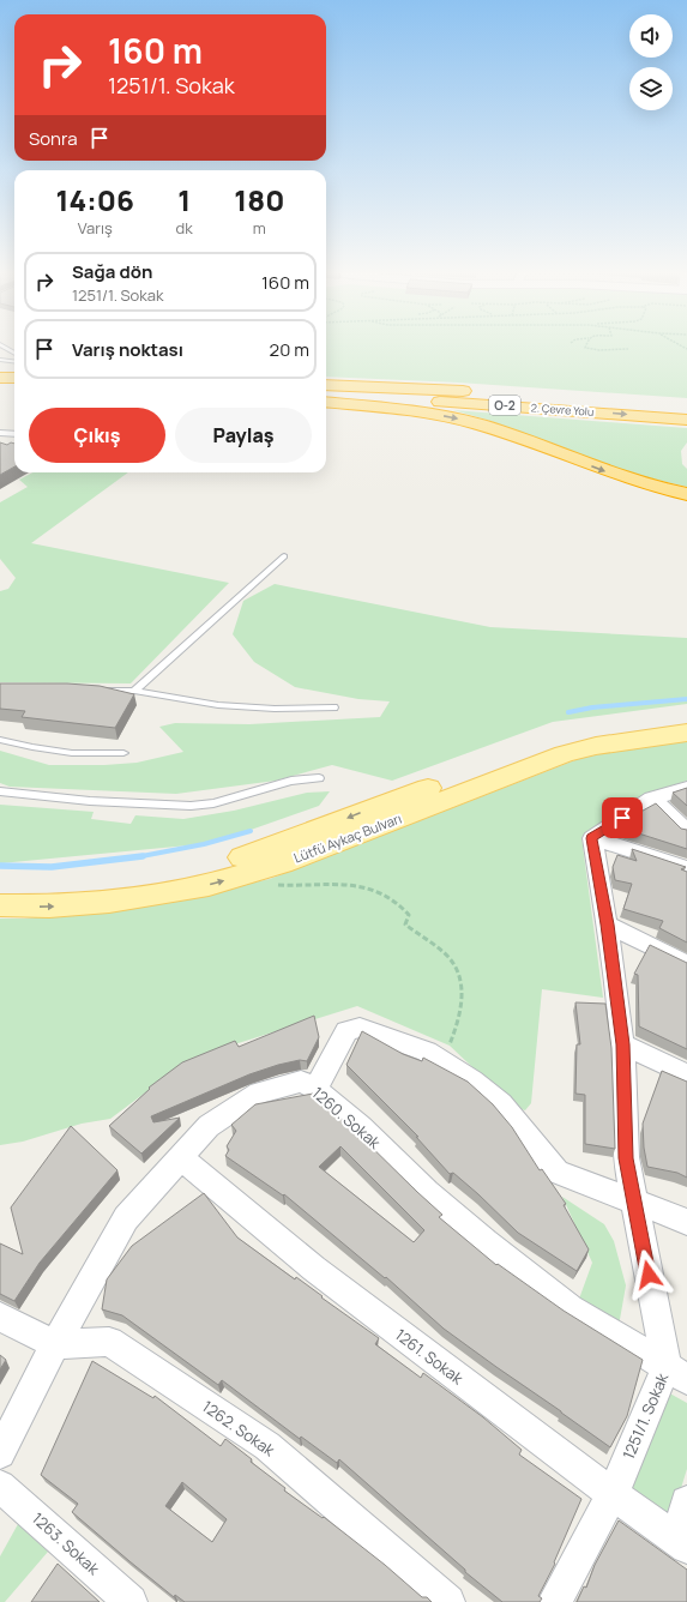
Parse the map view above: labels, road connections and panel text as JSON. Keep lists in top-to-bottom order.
{
  "streets": {
    "highway": ["O-2", "2. Çevre Yolu"],
    "main road": ["Lütfü Aykaç Bulvarı"],
    "street": [
      "1260. Sokak",
      "1261. Sokak",
      "1251/1. Sokak",
      "1262. Sokak",
      "1263. Sokak"
    ]
  },
  "crossings": [
    ["1260. Sokak", "1261. Sokak"],
    ["1260. Sokak", "1251/1. Sokak"],
    ["1260. Sokak", "1262. Sokak"],
    ["1261. Sokak", "1251/1. Sokak"]
  ],
  "page": {
    "turn": ["160 m", "1251/1. Sokak"],
    "then": "Sonra",
    "eta": [
      "14:06",
      "Varış",
      "1",
      "dk",
      "180",
      "m"
    ],
    "list": [
      {
        "name": "Sağa dön",
        "note": "1251/1. Sokak",
        "value": "160 m"
      },
      {
        "name": "Varış noktası",
        "value": "20 m"
      }
    ],
    "buttons": ["Çıkış", "Paylaş"]
  }
}
